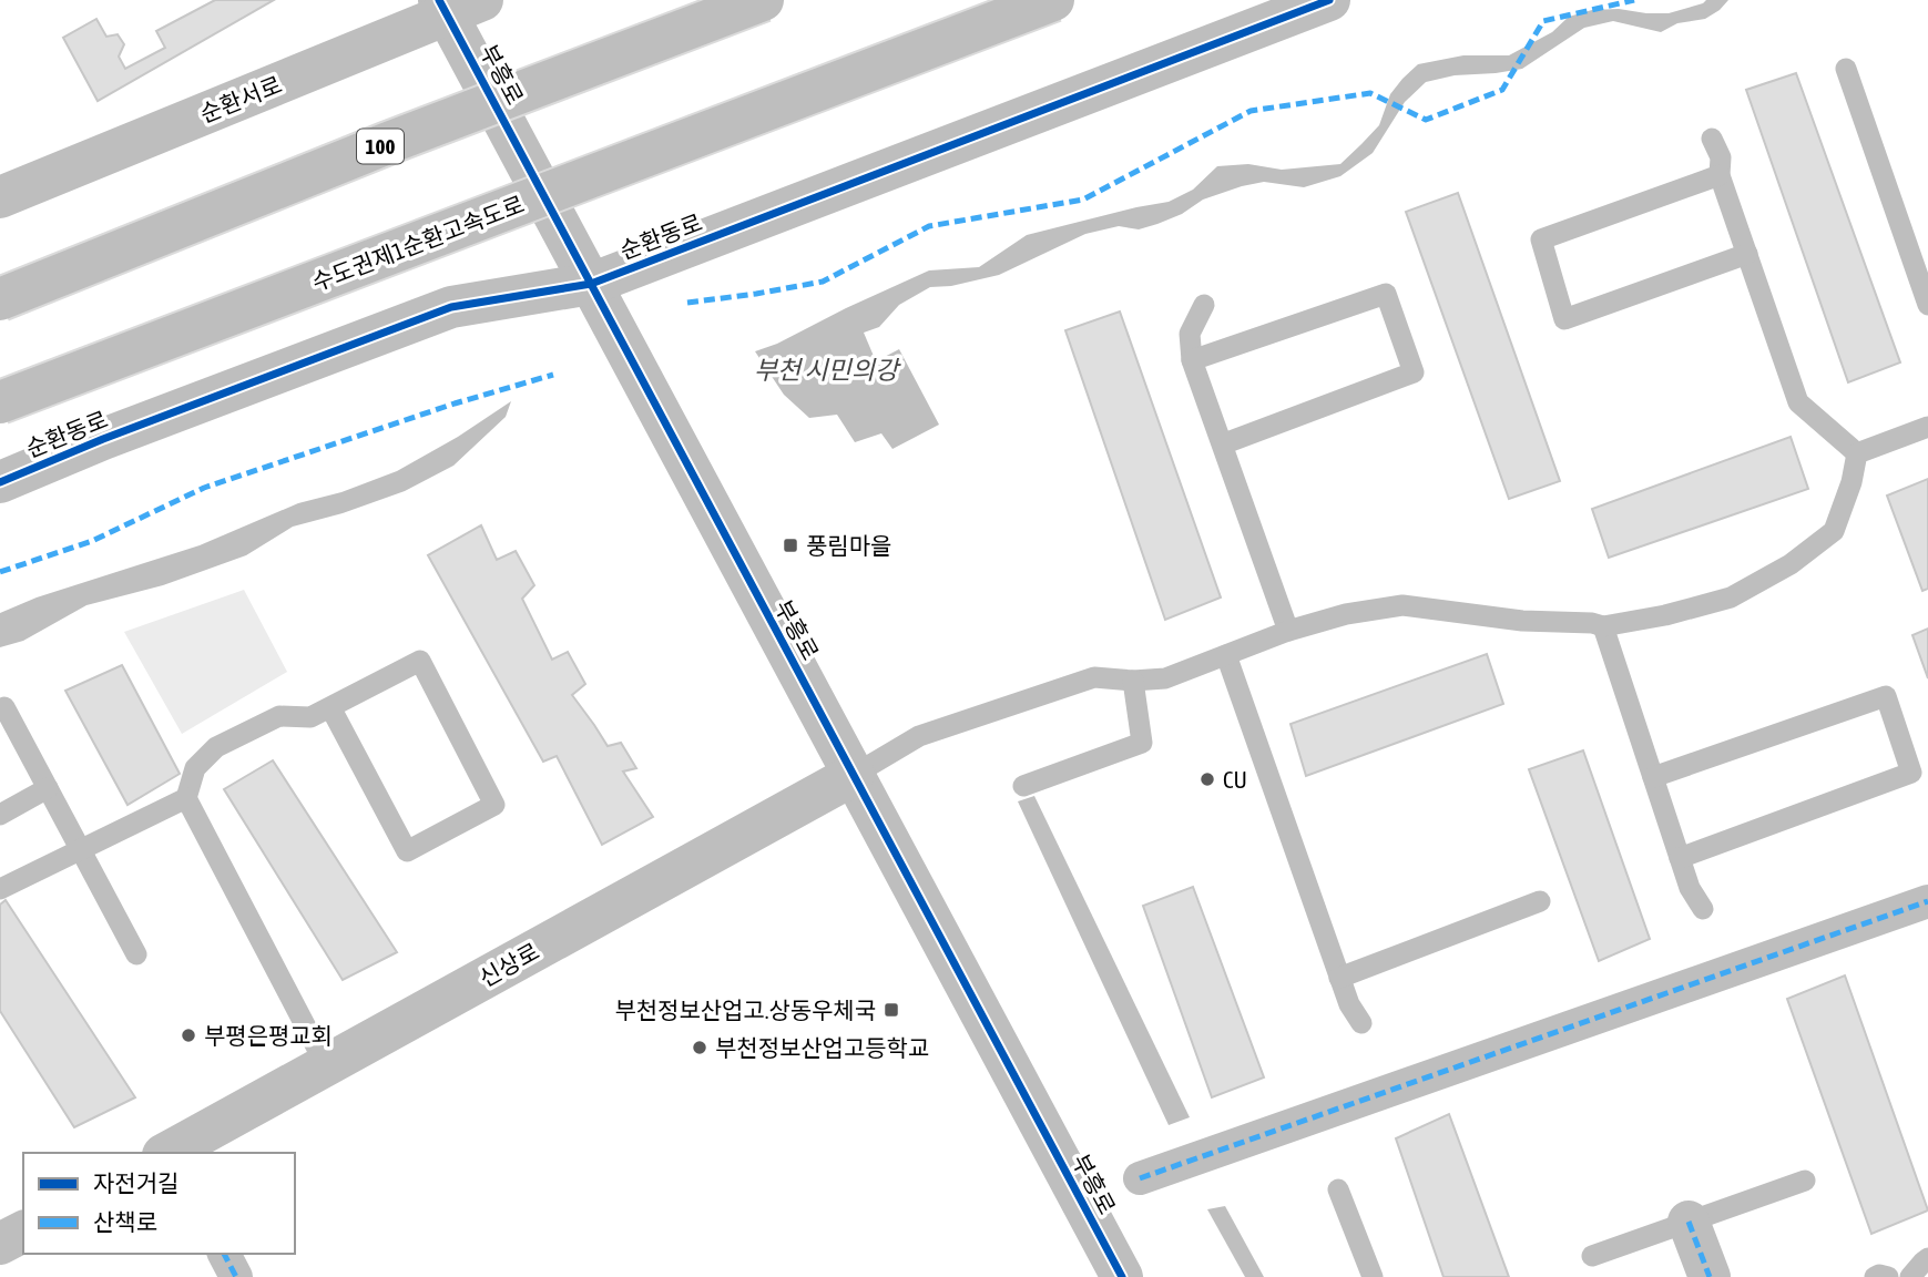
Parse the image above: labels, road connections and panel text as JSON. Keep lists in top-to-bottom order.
{
  "streets": {
    "main road": [
      "부흥로",
      "순환서로",
      "100",
      "순환동로",
      "수도권제1순환고속도로",
      "신상로"
    ]
  },
  "crossings": [
    ["부흥로", "순환서로"],
    ["부흥로", "순환동로"],
    ["부흥로", "신상로"]
  ],
  "water": ["부천 시민의강"],
  "places": {
    "transit": ["풍림마을", "부천정보산업고.상동우체국"],
    "other": ["CU", "부평은평교회", "부천정보산업고등학교"]
  },
  "legend": ["자전거길", "산책로"]
}
